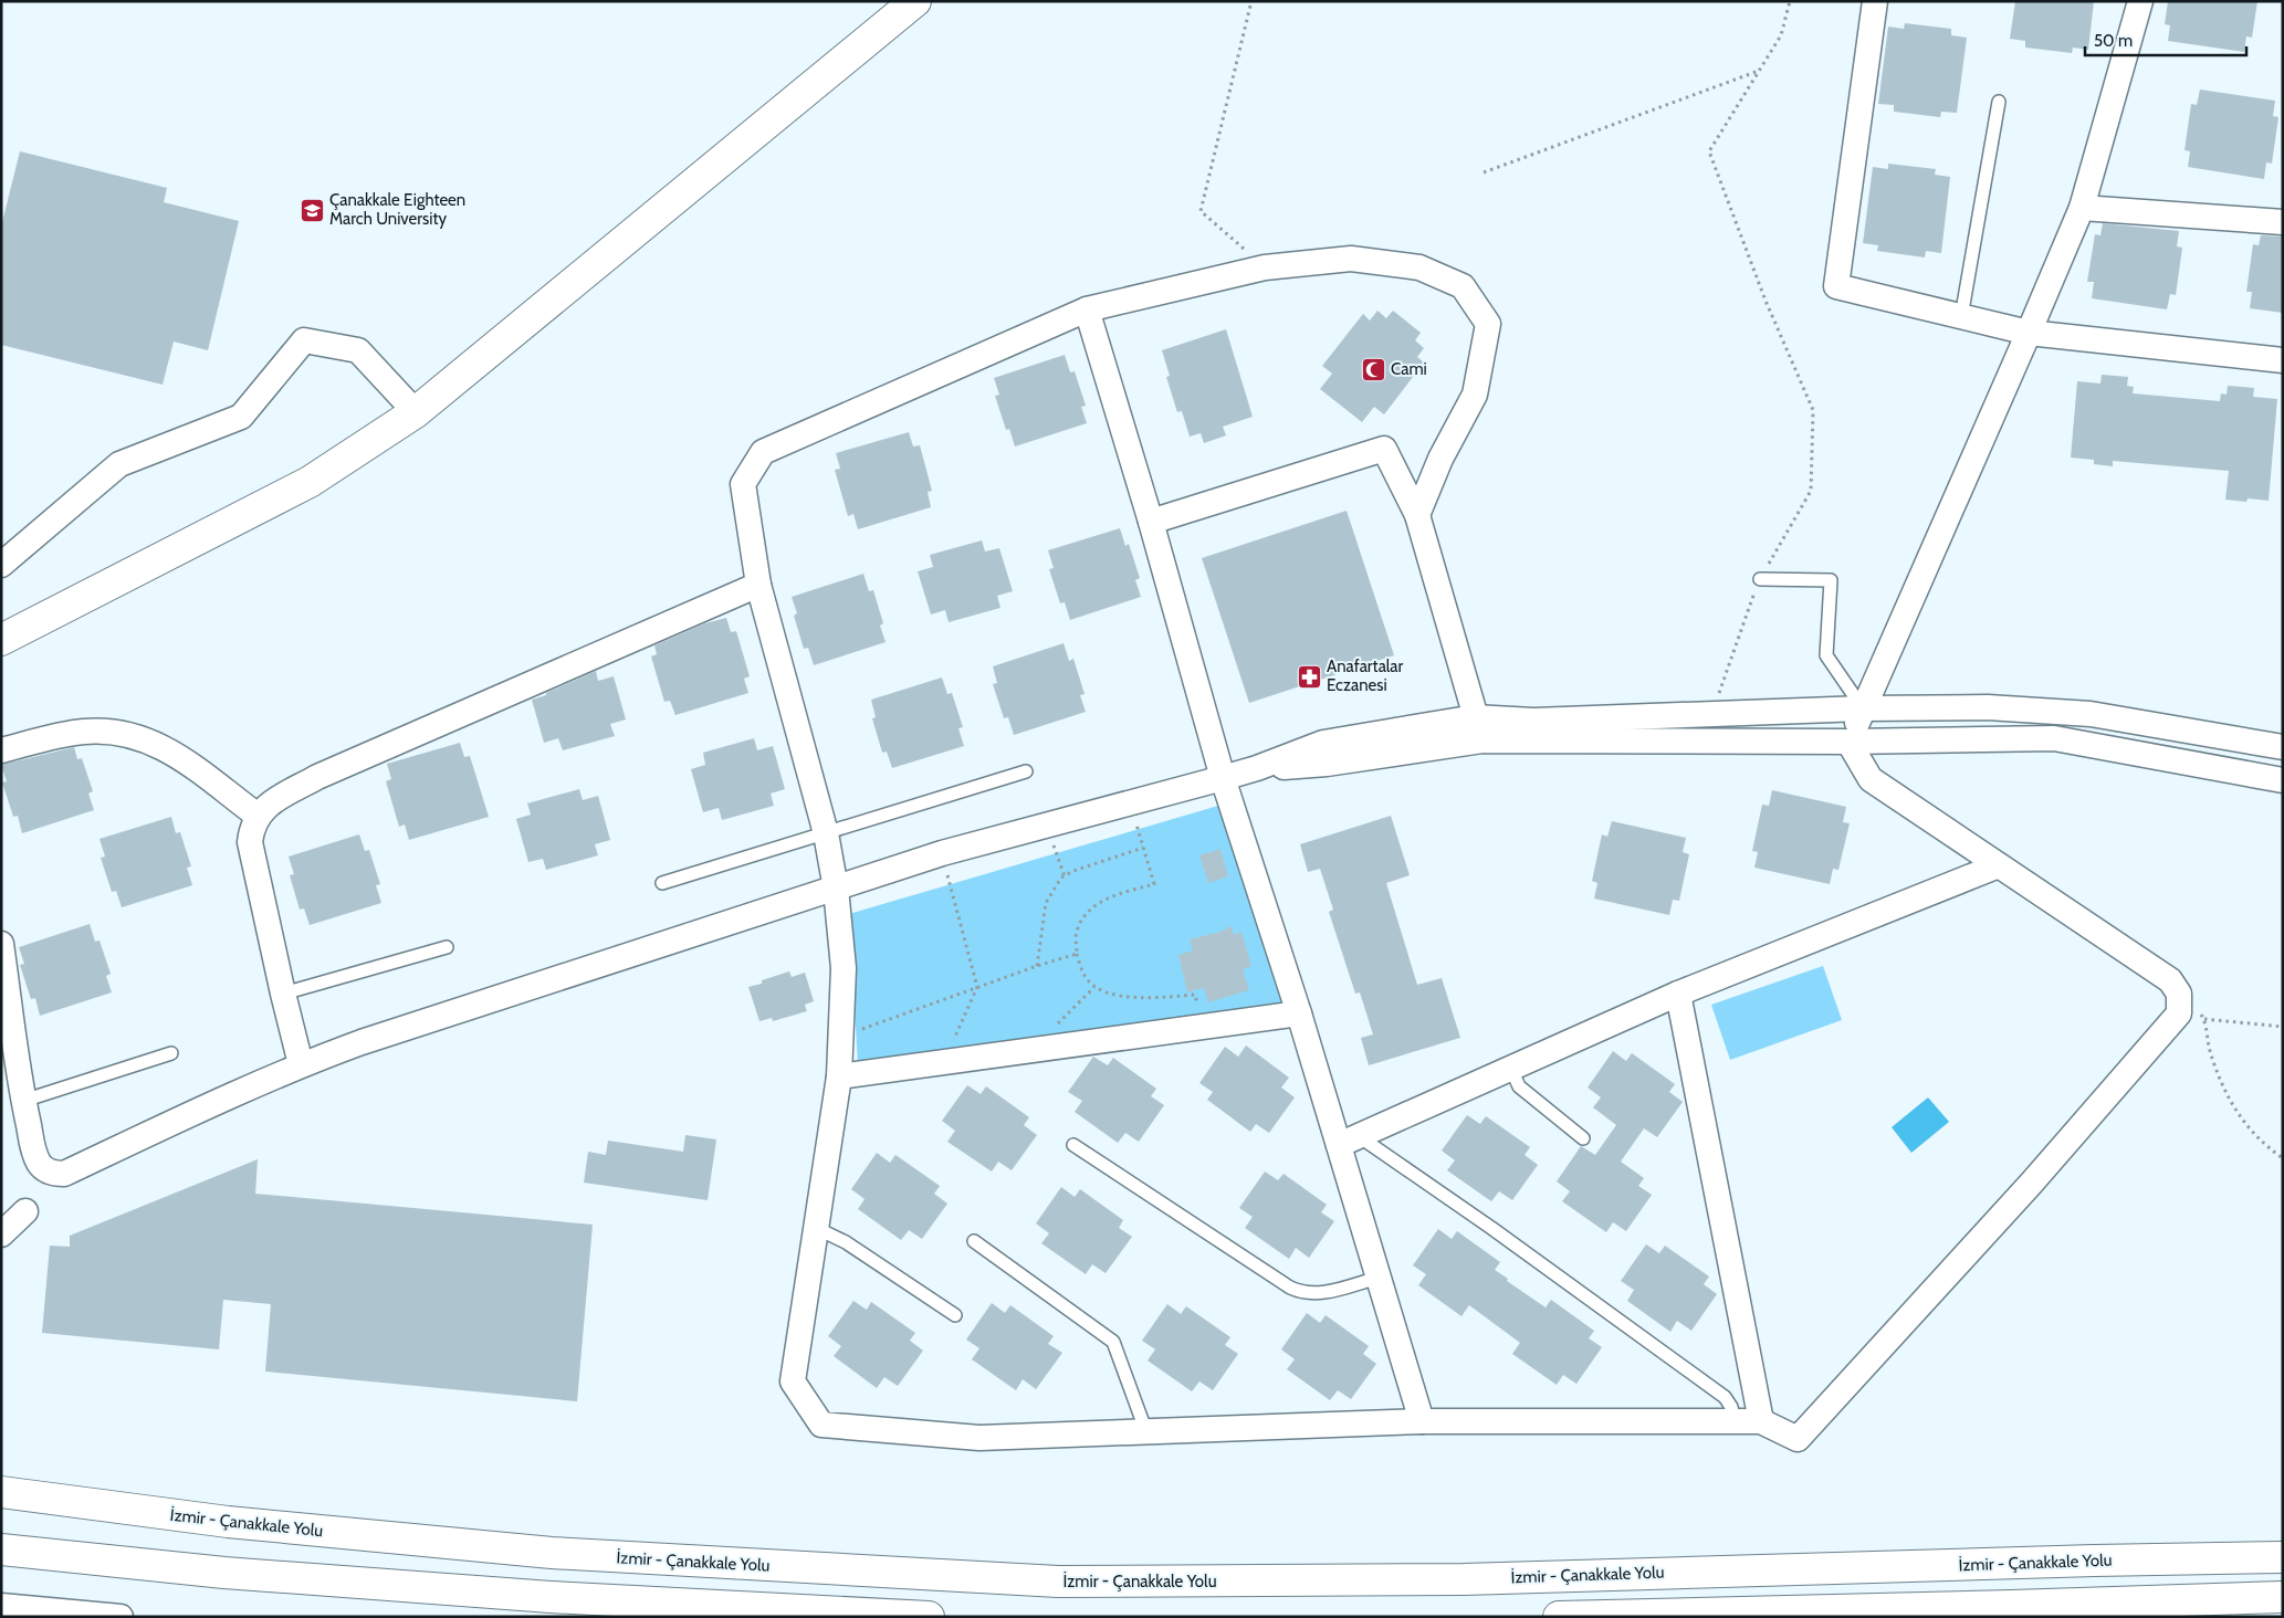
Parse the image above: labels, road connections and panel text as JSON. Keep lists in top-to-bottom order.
{
  "streets": {
    "main road": ["İzmir - Çanakkale Yolu"]
  },
  "places": {
    "school or university": ["Çanakkale Eighteen March University"],
    "mosque": ["Cami"],
    "pharmacy": ["Anafartalar Eczanesi"]
  },
  "scale_bar": "50 m"
}
